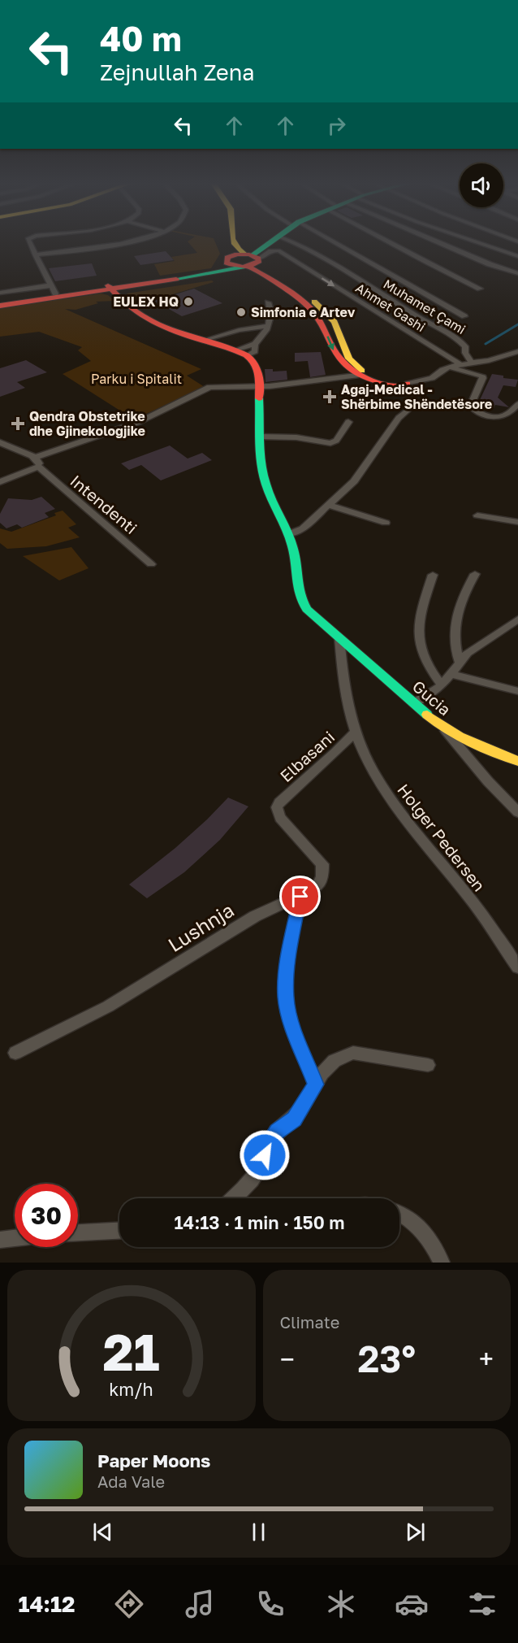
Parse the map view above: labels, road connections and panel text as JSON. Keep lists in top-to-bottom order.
{
  "streets": {
    "main road": ["Gucia"],
    "street": [
      "Muhamet Çami",
      "Ahmet Gashi",
      "Intendenti",
      "Elbasani",
      "Holger Pedersen",
      "Lushnja"
    ]
  },
  "crossings": [
    ["Gucia", "Holger Pedersen"],
    ["Elbasani", "Holger Pedersen"],
    ["Elbasani", "Lushnja"]
  ],
  "parks": ["Parku i Spitalit"],
  "places": {
    "other": ["EULEX HQ", "Simfonia e Artev"],
    "health": ["Agaj-Medical - Shërbime Shëndetësore", "Qendra Obstetrike dhe Gjinekologjike"]
  },
  "page": {
    "turn": ["40 m", "Zejnullah Zena"],
    "limit": "30",
    "trip": "14:13 · 1 min · 150 m",
    "tile": "Climate",
    "heat": ["−", "23°", "+"],
    "song": ["Paper Moons", "Ada Vale"],
    "tabs": "14:12",
    "gauge": ["21", "km/h"]
  }
}
